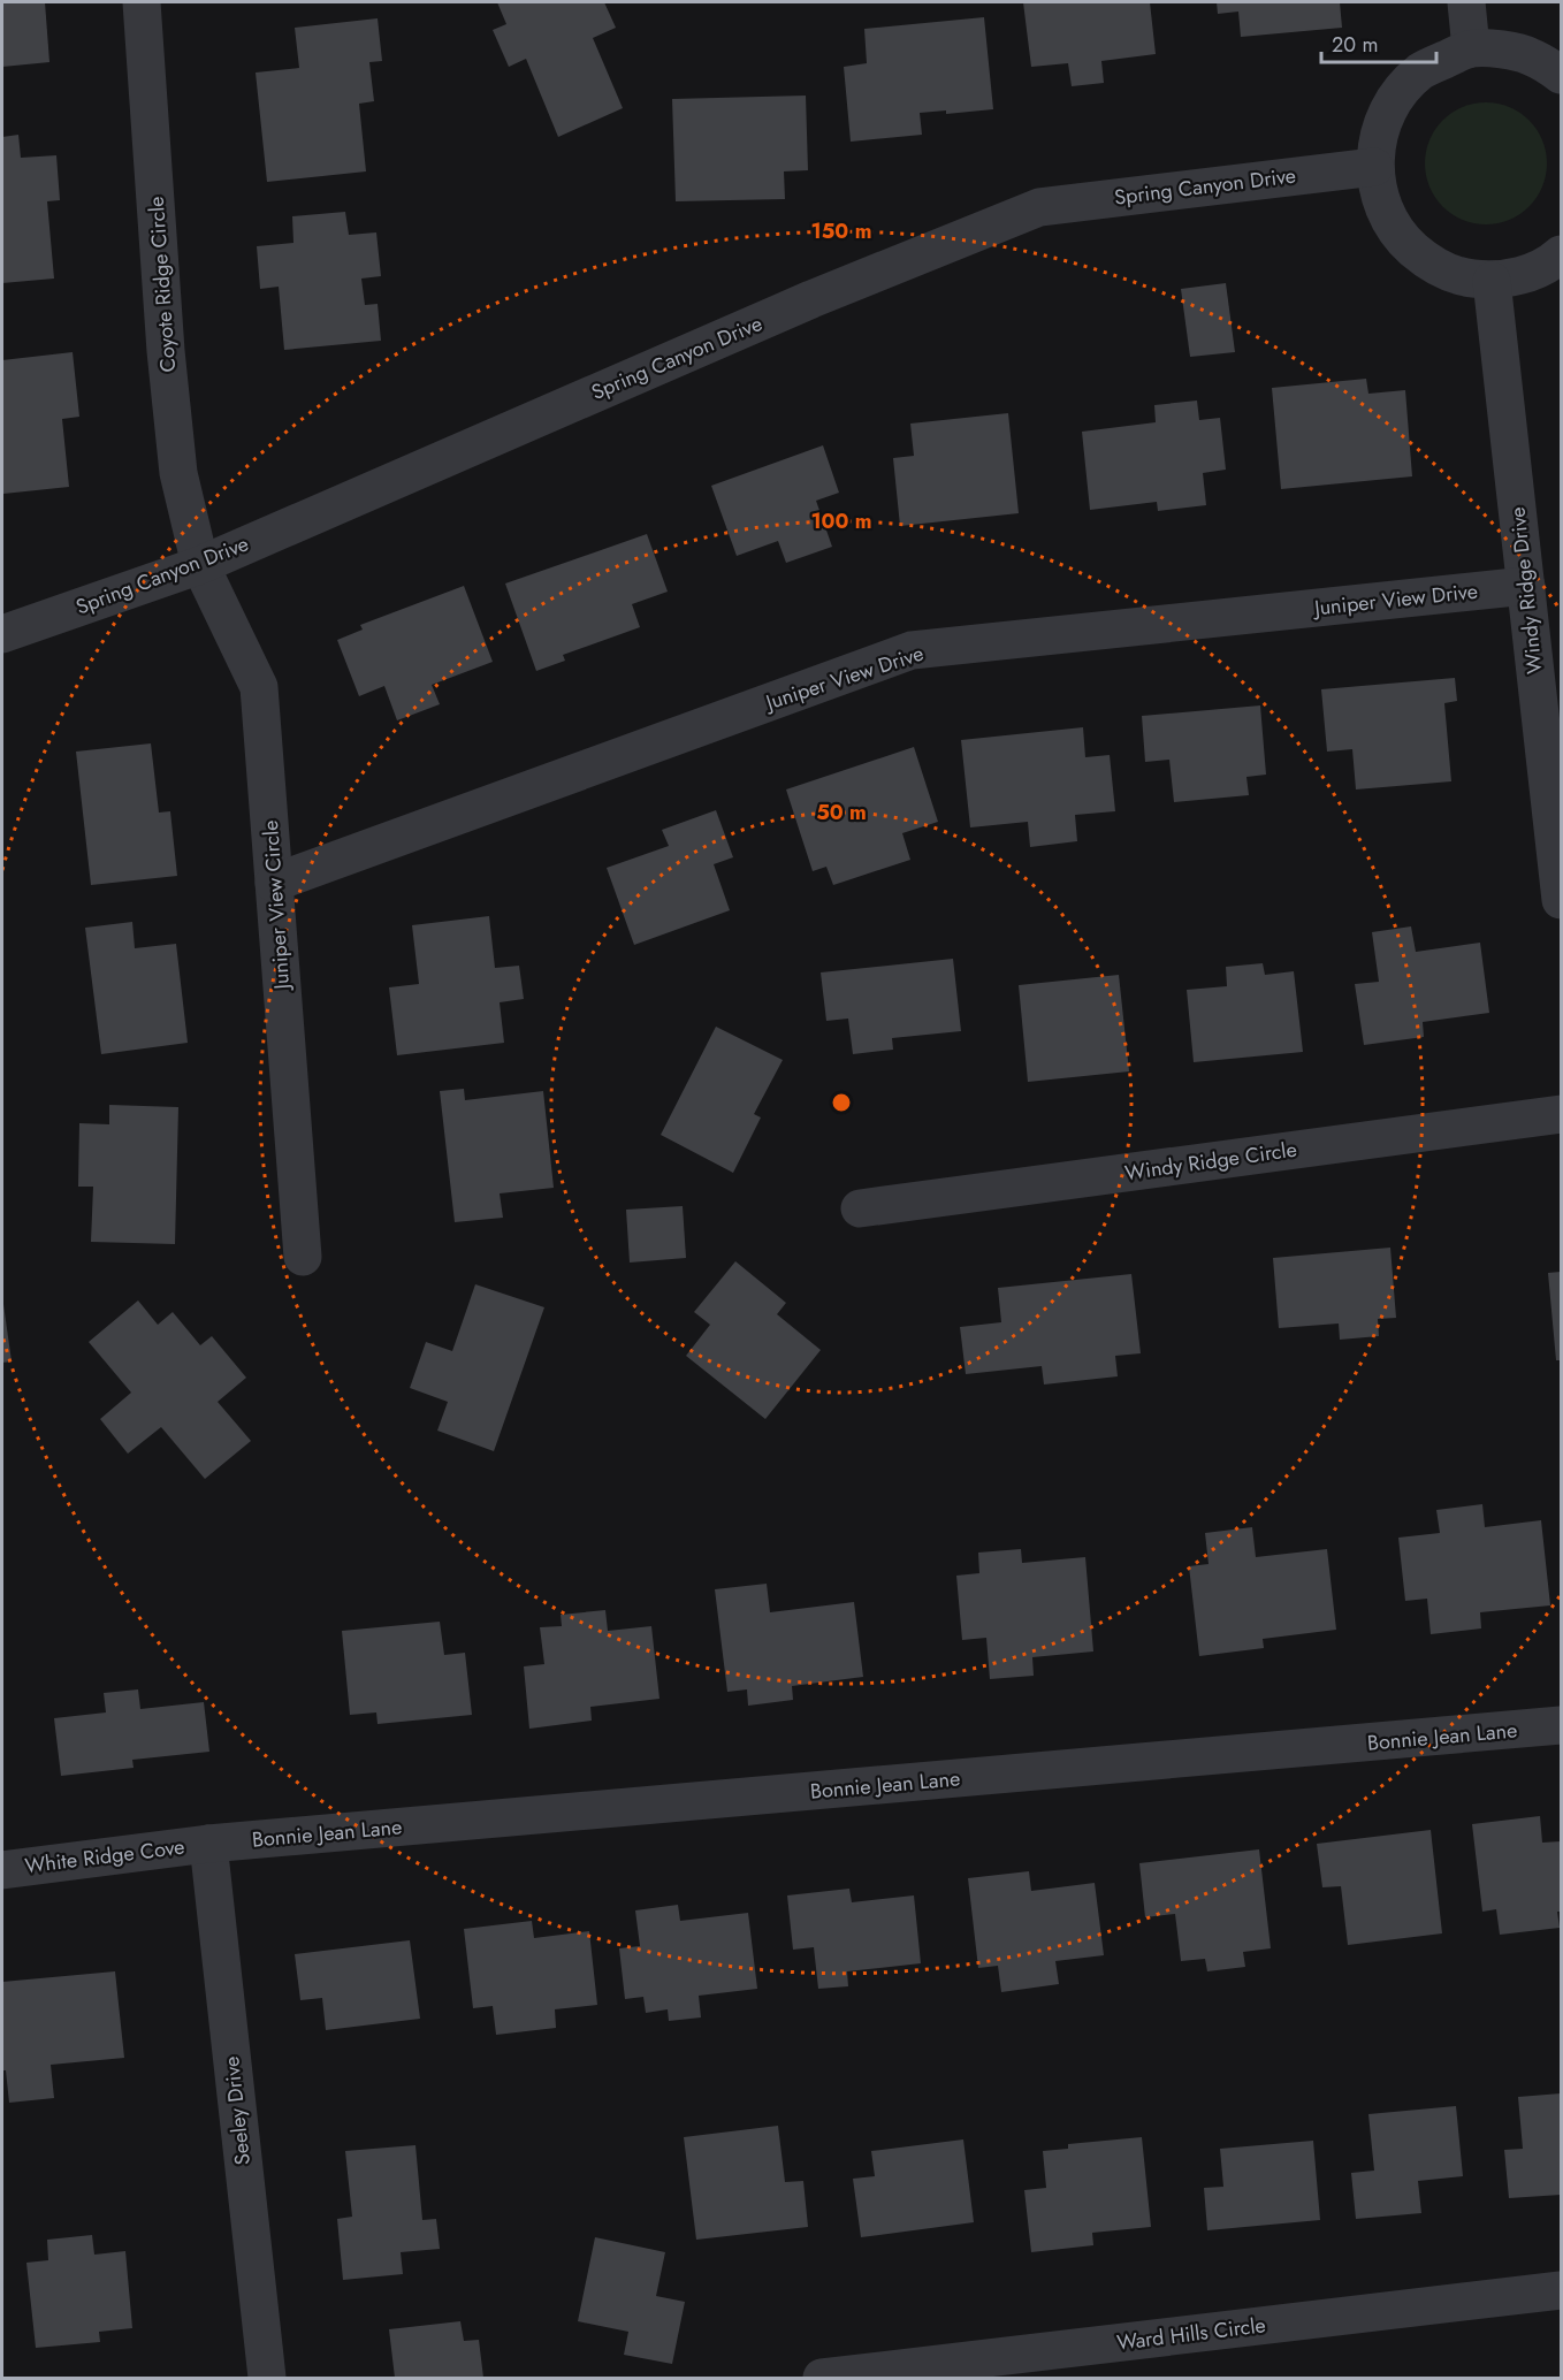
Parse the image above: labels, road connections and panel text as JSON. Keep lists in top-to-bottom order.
{
  "streets": {
    "street": [
      "Spring Canyon Drive",
      "Coyote Ridge Circle",
      "Windy Ridge Drive",
      "Juniper View Drive",
      "Juniper View Circle",
      "Windy Ridge Circle",
      "Bonnie Jean Lane",
      "White Ridge Cove",
      "Seeley Drive",
      "Ward Hills Circle"
    ]
  },
  "crossings": [
    ["Spring Canyon Drive", "Coyote Ridge Circle"],
    ["Spring Canyon Drive", "Juniper View Circle"],
    ["Coyote Ridge Circle", "Juniper View Circle"],
    ["Windy Ridge Drive", "Juniper View Drive"],
    ["Juniper View Drive", "Juniper View Circle"],
    ["Bonnie Jean Lane", "White Ridge Cove"],
    ["Bonnie Jean Lane", "Seeley Drive"],
    ["White Ridge Cove", "Seeley Drive"]
  ],
  "scale_bar": "20 m",
  "rings": ["150 m", "100 m", "50 m"]
}
